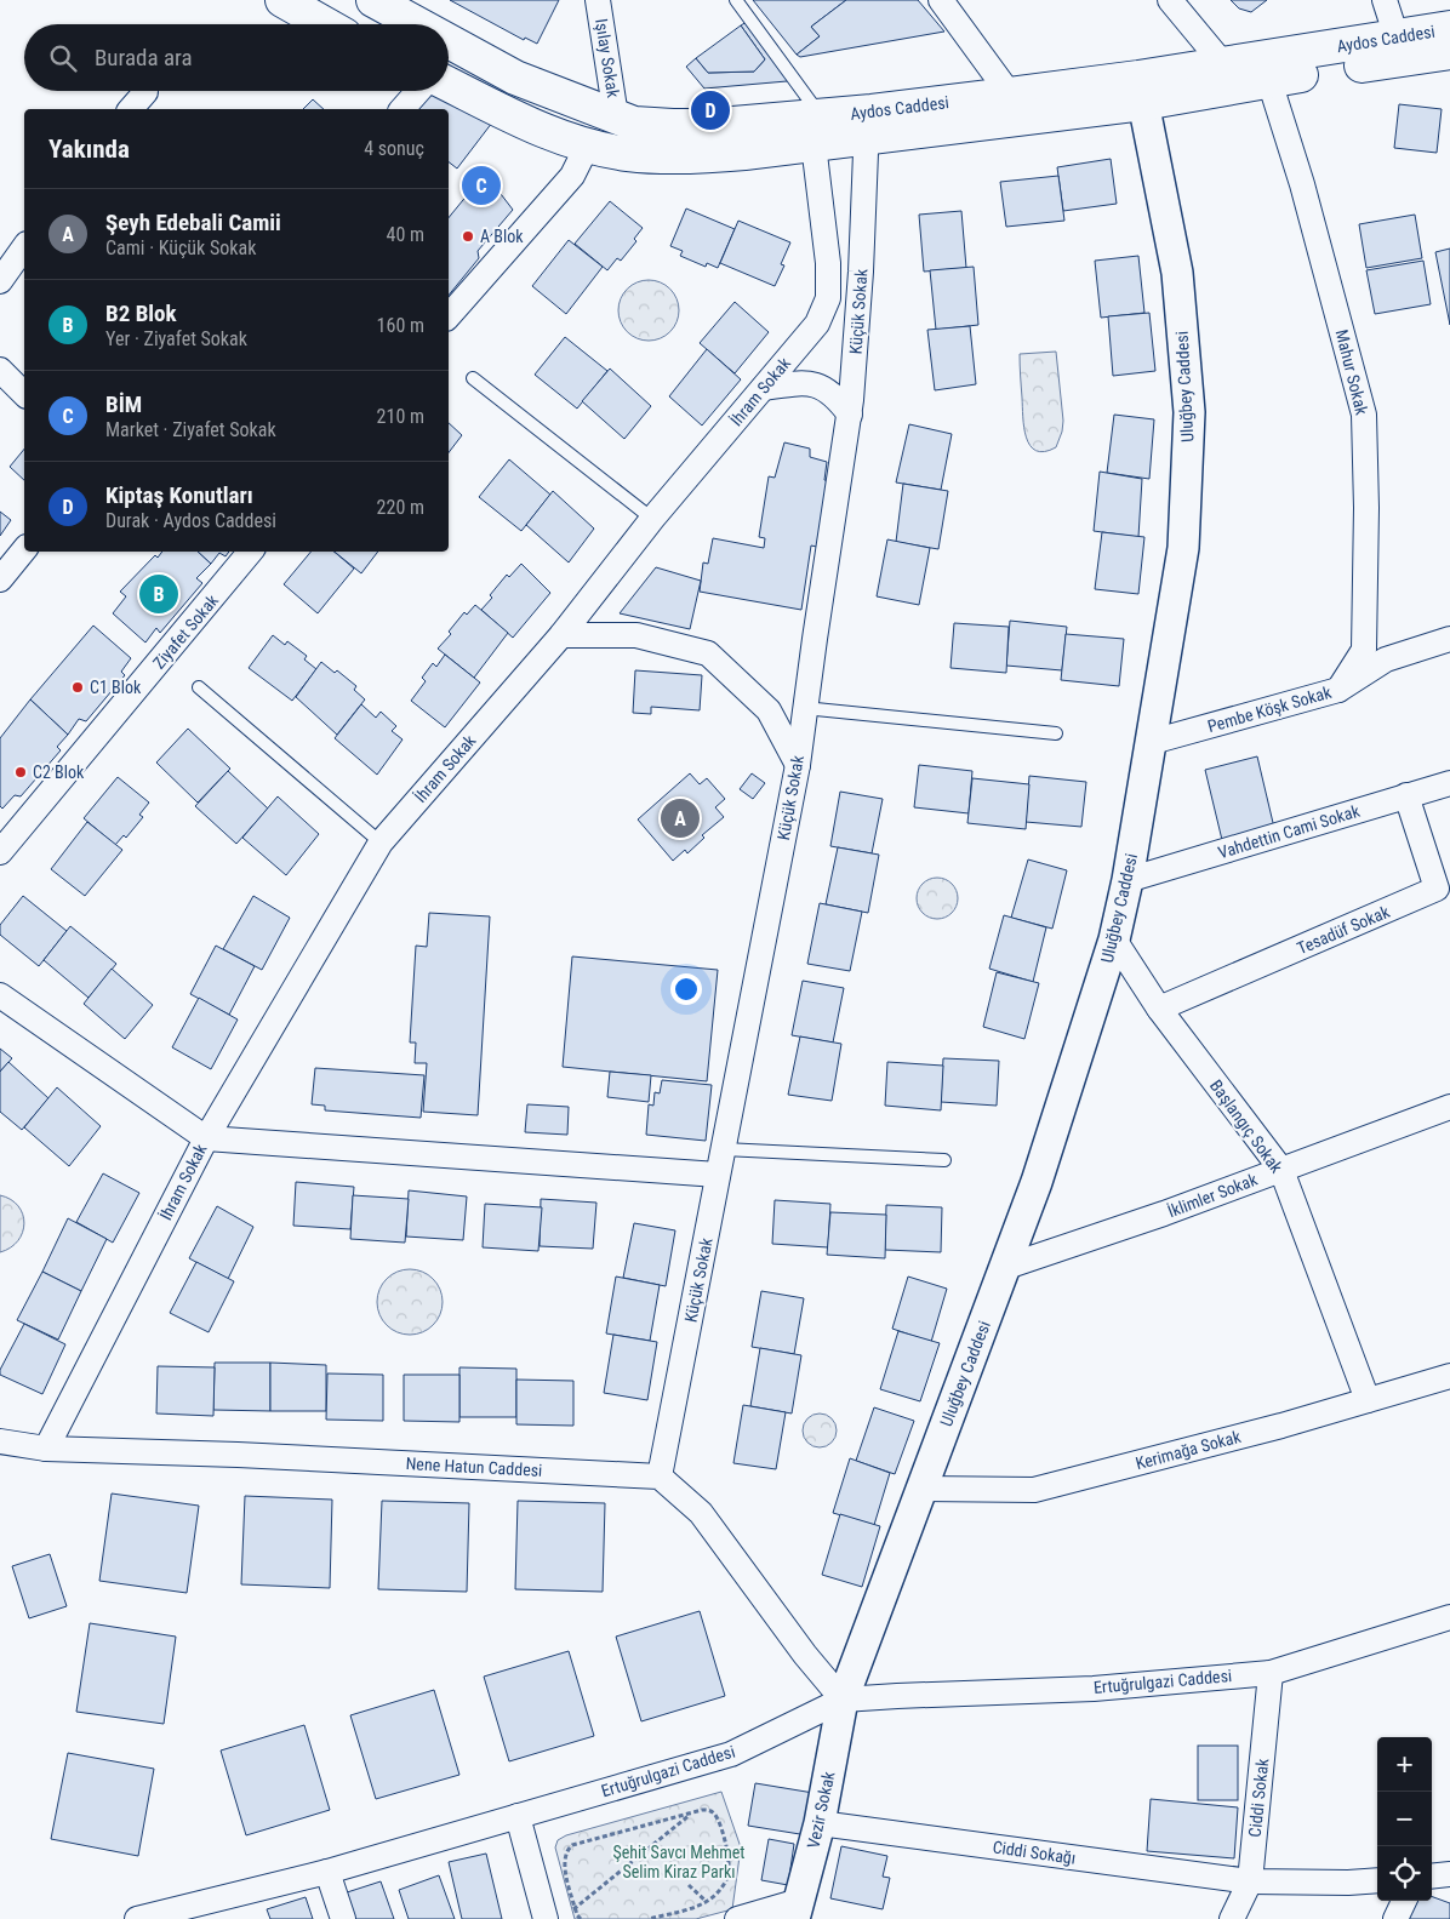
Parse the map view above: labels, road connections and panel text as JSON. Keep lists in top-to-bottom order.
{
  "streets": {
    "main road": ["Aydos Caddesi"],
    "street": [
      "Işılay Sokak",
      "Küçük Sokak",
      "Mahur Sokak",
      "Uluğbey Caddesi",
      "İhram Sokak",
      "Ziyafet Sokak",
      "Pembe Köşk Sokak",
      "Vahdettin Cami Sokak",
      "Tesadüf Sokak",
      "Başlangıç Sokak",
      "İklimler Sokak",
      "Kerimağa Sokak",
      "Nene Hatun Caddesi",
      "Ertuğrulgazi Caddesi",
      "Ciddi Sokak",
      "Vezir Sokak",
      "Ciddi Sokağı"
    ]
  },
  "crossings": [
    ["Aydos Caddesi", "Işılay Sokak"],
    ["Aydos Caddesi", "Küçük Sokak"],
    ["Aydos Caddesi", "Mahur Sokak"],
    ["Aydos Caddesi", "Uluğbey Caddesi"],
    ["Aydos Caddesi", "İhram Sokak"],
    ["Küçük Sokak", "Nene Hatun Caddesi"],
    ["Mahur Sokak", "Pembe Köşk Sokak"],
    ["Uluğbey Caddesi", "Pembe Köşk Sokak"],
    ["Uluğbey Caddesi", "Vahdettin Cami Sokak"],
    ["Uluğbey Caddesi", "Başlangıç Sokak"],
    ["Uluğbey Caddesi", "İklimler Sokak"],
    ["Uluğbey Caddesi", "Kerimağa Sokak"],
    ["Uluğbey Caddesi", "Ertuğrulgazi Caddesi"],
    ["Uluğbey Caddesi", "Vezir Sokak"],
    ["İhram Sokak", "Nene Hatun Caddesi"],
    ["Vahdettin Cami Sokak", "Tesadüf Sokak"],
    ["Tesadüf Sokak", "Başlangıç Sokak"],
    ["Başlangıç Sokak", "İklimler Sokak"],
    ["Başlangıç Sokak", "Kerimağa Sokak"],
    ["Ertuğrulgazi Caddesi", "Ciddi Sokak"],
    ["Ertuğrulgazi Caddesi", "Vezir Sokak"],
    ["Ciddi Sokak", "Ciddi Sokağı"],
    ["Vezir Sokak", "Ciddi Sokağı"]
  ],
  "parks": ["Şehit Savcı Mehmet Selim Kiraz Parkı"],
  "places": ["A Blok", "C1 Blok", "C2 Blok"],
  "page": {
    "search": "Burada ara",
    "pins": [
      "D",
      "C",
      "B",
      "A"
    ],
    "heading": ["Yakında", "4 sonuç"],
    "list": [
      {
        "mark": "A",
        "name": "Şeyh Edebali Camii",
        "note": "Cami · Küçük Sokak",
        "value": "40 m"
      },
      {
        "mark": "B",
        "name": "B2 Blok",
        "note": "Yer · Ziyafet Sokak",
        "value": "160 m"
      },
      {
        "mark": "C",
        "name": "BİM",
        "note": "Market · Ziyafet Sokak",
        "value": "210 m"
      },
      {
        "mark": "D",
        "name": "Kiptaş Konutları",
        "note": "Durak · Aydos Caddesi",
        "value": "220 m"
      }
    ],
    "map_buttons": ["+", "−"]
  }
}
